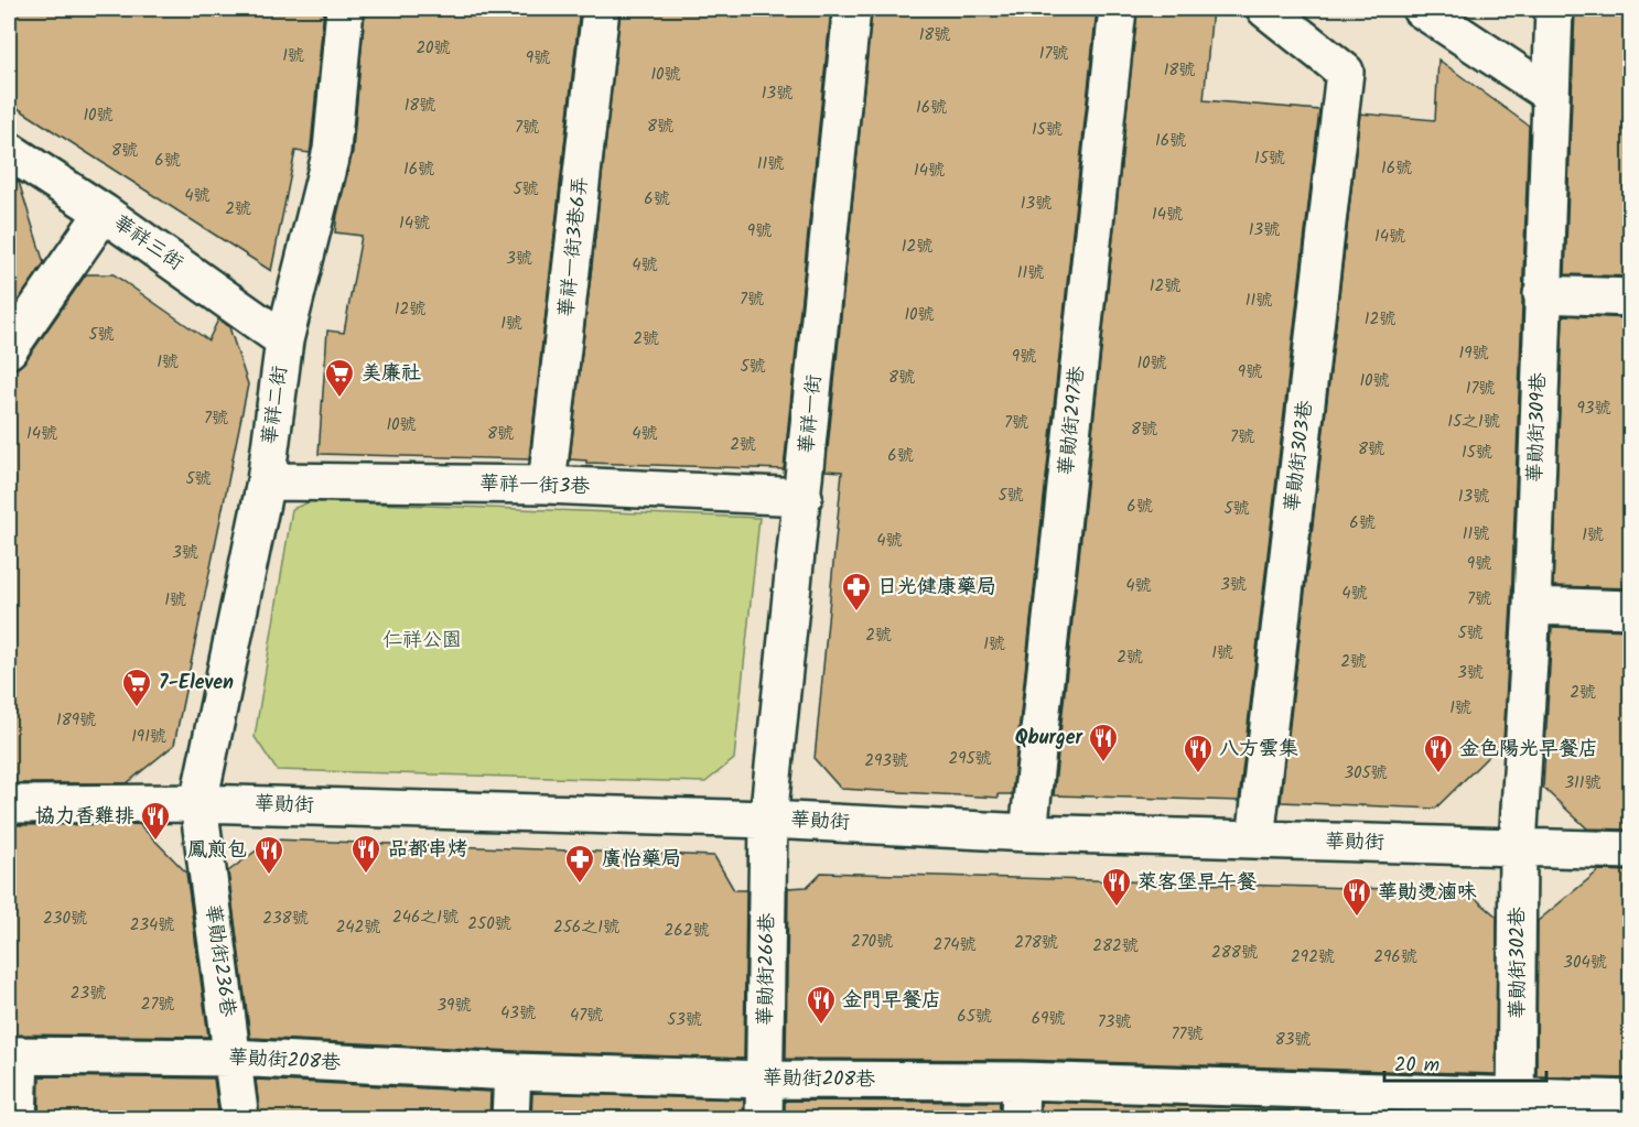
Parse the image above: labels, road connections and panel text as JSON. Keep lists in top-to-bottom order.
{
  "streets": {
    "street": [
      "華祥三街",
      "華祥一街3巷6弄",
      "華祥二街",
      "華祥一街",
      "華勛街297巷",
      "華勛街309巷",
      "華勛街303巷",
      "華祥一街3巷",
      "華勛街",
      "華勛街236巷",
      "華勛街302巷",
      "華勛街266巷",
      "華勛街208巷"
    ]
  },
  "crossings": [
    ["華祥三街", "華祥二街"],
    ["華祥一街3巷6弄", "華祥一街3巷"],
    ["華祥二街", "華祥一街3巷"],
    ["華祥二街", "華勛街"],
    ["華祥二街", "華勛街236巷"],
    ["華祥一街", "華祥一街3巷"],
    ["華祥一街", "華勛街"],
    ["華祥一街", "華勛街266巷"],
    ["華勛街297巷", "華勛街"],
    ["華勛街309巷", "華勛街"],
    ["華勛街309巷", "華勛街302巷"],
    ["華勛街303巷", "華勛街"],
    ["華勛街", "華勛街236巷"],
    ["華勛街", "華勛街302巷"],
    ["華勛街", "華勛街266巷"],
    ["華勛街236巷", "華勛街208巷"],
    ["華勛街302巷", "華勛街208巷"],
    ["華勛街266巷", "華勛街208巷"]
  ],
  "parks": ["仁祥公園"],
  "places": {
    "supermarket": ["美廉社", "7-Eleven"],
    "pharmacy": ["日光健康藥局", "廣怡藥局"],
    "restaurant": [
      "Qburger",
      "八方雲集",
      "金色陽光早餐店",
      "協力香雞排",
      "品都串烤",
      "鳳煎包",
      "萊客堡早午餐",
      "華勛燙滷味",
      "金門早餐店"
    ]
  },
  "house_numbers": [
    "18號",
    "20號",
    "17號",
    "1號",
    "9號",
    "18號",
    "10號",
    "13號",
    "18號",
    "16號",
    "10號",
    "8號",
    "7號",
    "15號",
    "16號",
    "8號",
    "15號",
    "6號",
    "11號",
    "16號",
    "16號",
    "14號",
    "5號",
    "4號",
    "6號",
    "13號",
    "2號",
    "14號",
    "14號",
    "13號",
    "9號",
    "14號",
    "12號",
    "3號",
    "4號",
    "11號",
    "12號",
    "7號",
    "11號",
    "12號",
    "10號",
    "12號",
    "1號",
    "5號",
    "2號",
    "19號",
    "9號",
    "1號",
    "10號",
    "5號",
    "9號",
    "8號",
    "10號",
    "17號",
    "93號",
    "7號",
    "15之1號",
    "7號",
    "10號",
    "8號",
    "14號",
    "8號",
    "4號",
    "7號",
    "2號",
    "8號",
    "15號",
    "6號",
    "5號",
    "5號",
    "13號",
    "6號",
    "5號",
    "6號",
    "11號",
    "1號",
    "4號",
    "3號",
    "9號",
    "3號",
    "4號",
    "4號",
    "7號",
    "1號",
    "5號",
    "2號",
    "1號",
    "1號",
    "2號",
    "2號",
    "3號",
    "2號",
    "1號",
    "189號",
    "191號",
    "295號",
    "293號",
    "305號",
    "311號",
    "246之1號",
    "230號",
    "238號",
    "250號",
    "234號",
    "242號",
    "256之1號",
    "262號",
    "270號",
    "278號",
    "274號",
    "282號",
    "288號",
    "292號",
    "296號",
    "304號",
    "23號",
    "27號",
    "39號",
    "43號",
    "47號",
    "65號",
    "69號",
    "53號",
    "73號",
    "77號",
    "83號"
  ],
  "scale_bar": "20 m"
}
